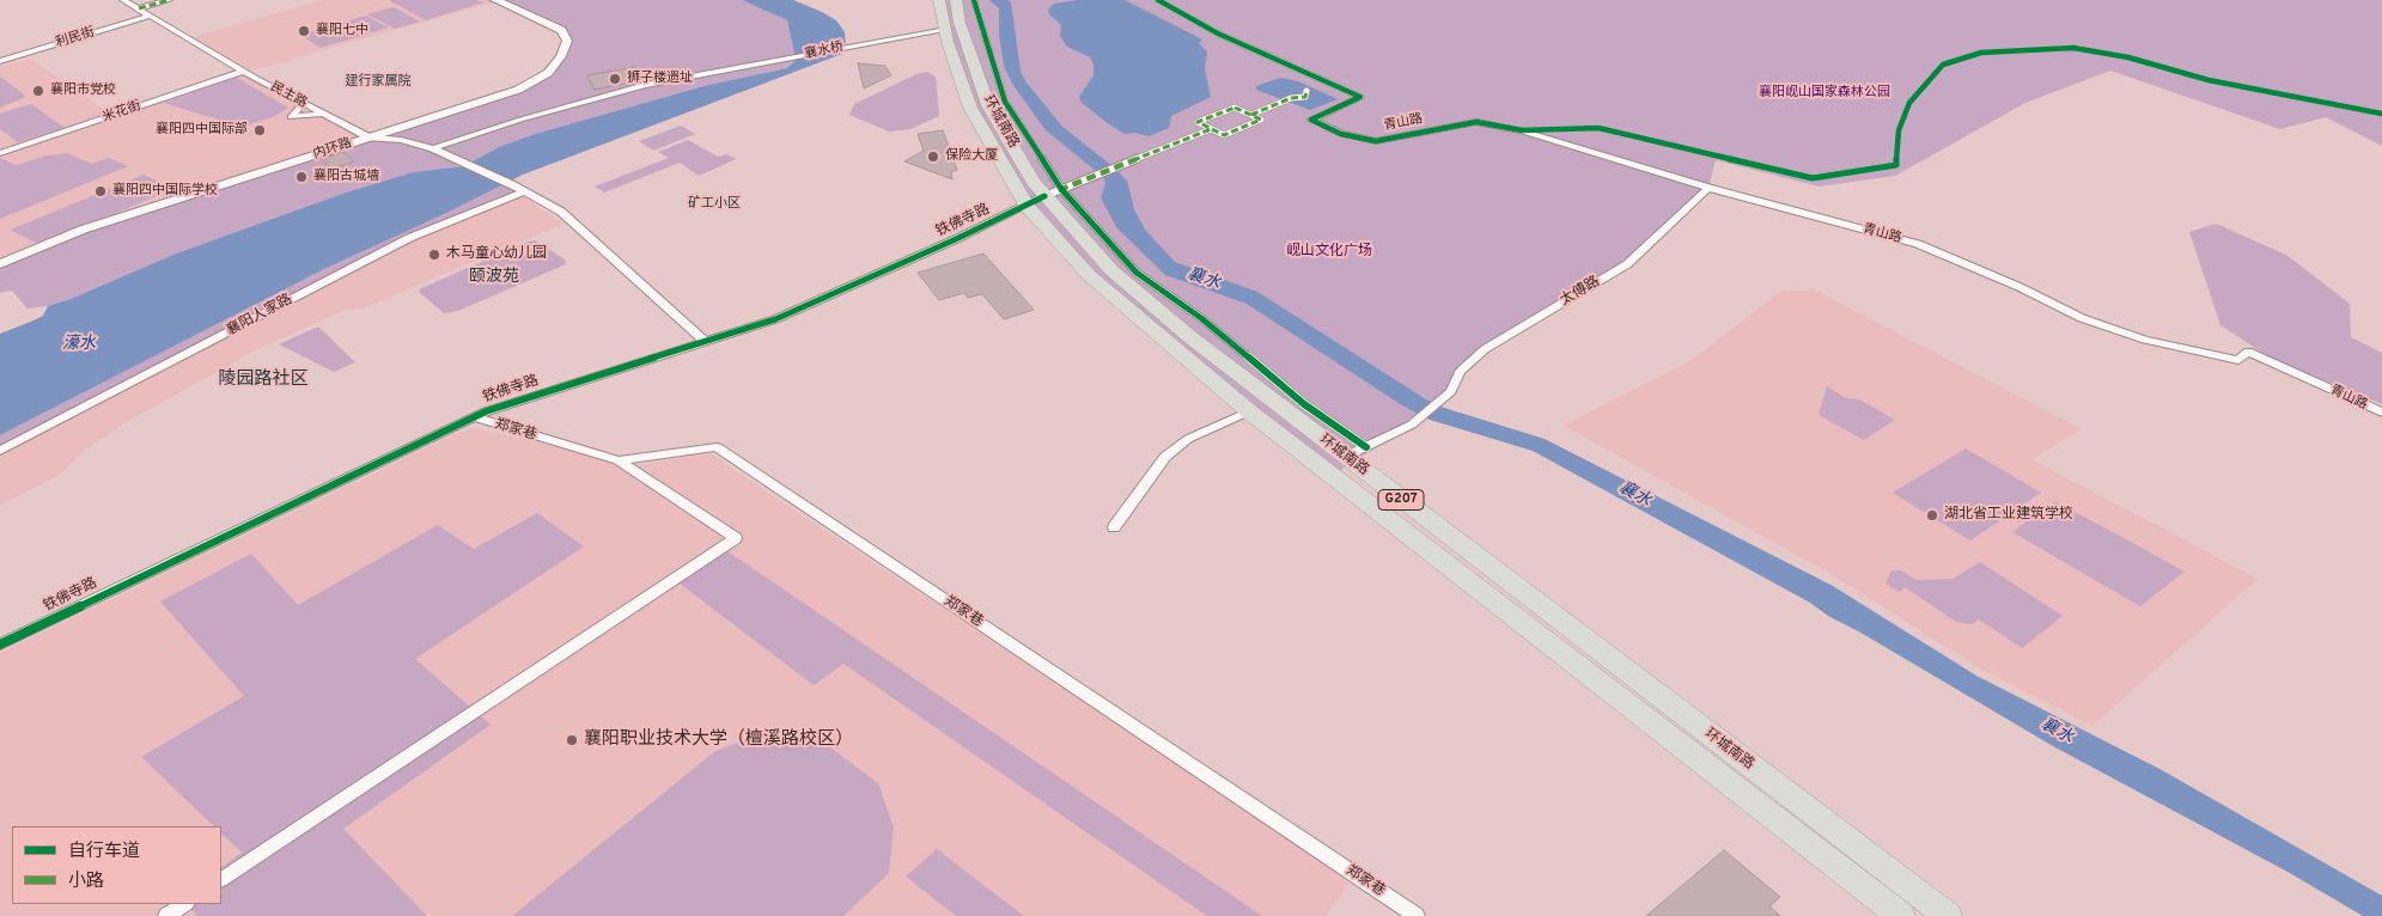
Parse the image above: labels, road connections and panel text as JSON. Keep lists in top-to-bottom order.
{
  "streets": {
    "highway": ["环城南路", "G207"],
    "street": [
      "利民街",
      "襄水桥",
      "民主路",
      "米花街",
      "青山路",
      "内环路",
      "铁佛寺路",
      "太傅路",
      "襄阳人家路",
      "郑家巷"
    ]
  },
  "crossings": [
    ["利民街", "民主路"],
    ["襄水桥", "民主路"],
    ["襄水桥", "环城南路"],
    ["民主路", "米花街"],
    ["民主路", "内环路"],
    ["民主路", "襄阳人家路"],
    ["环城南路", "铁佛寺路"],
    ["环城南路", "太傅路"],
    ["青山路", "太傅路"],
    ["铁佛寺路", "郑家巷"]
  ],
  "districts": [
    "建行家属院",
    "矿工小区",
    "颐波苑",
    "陵园路社区"
  ],
  "water": ["襄水", "濠水"],
  "parks": ["襄阳岘山国家森林公园", "岘山文化广场"],
  "places": [
    "襄阳七中",
    "狮子楼遗址",
    "襄阳市党校",
    "襄阳四中国际部",
    "保险大厦",
    "襄阳古城墙",
    "襄阳四中国际学校",
    "木马童心幼儿园",
    "湖北省工业建筑学校",
    "襄阳职业技术大学（檀溪路校区）"
  ],
  "legend": ["自行车道", "小路"]
}
